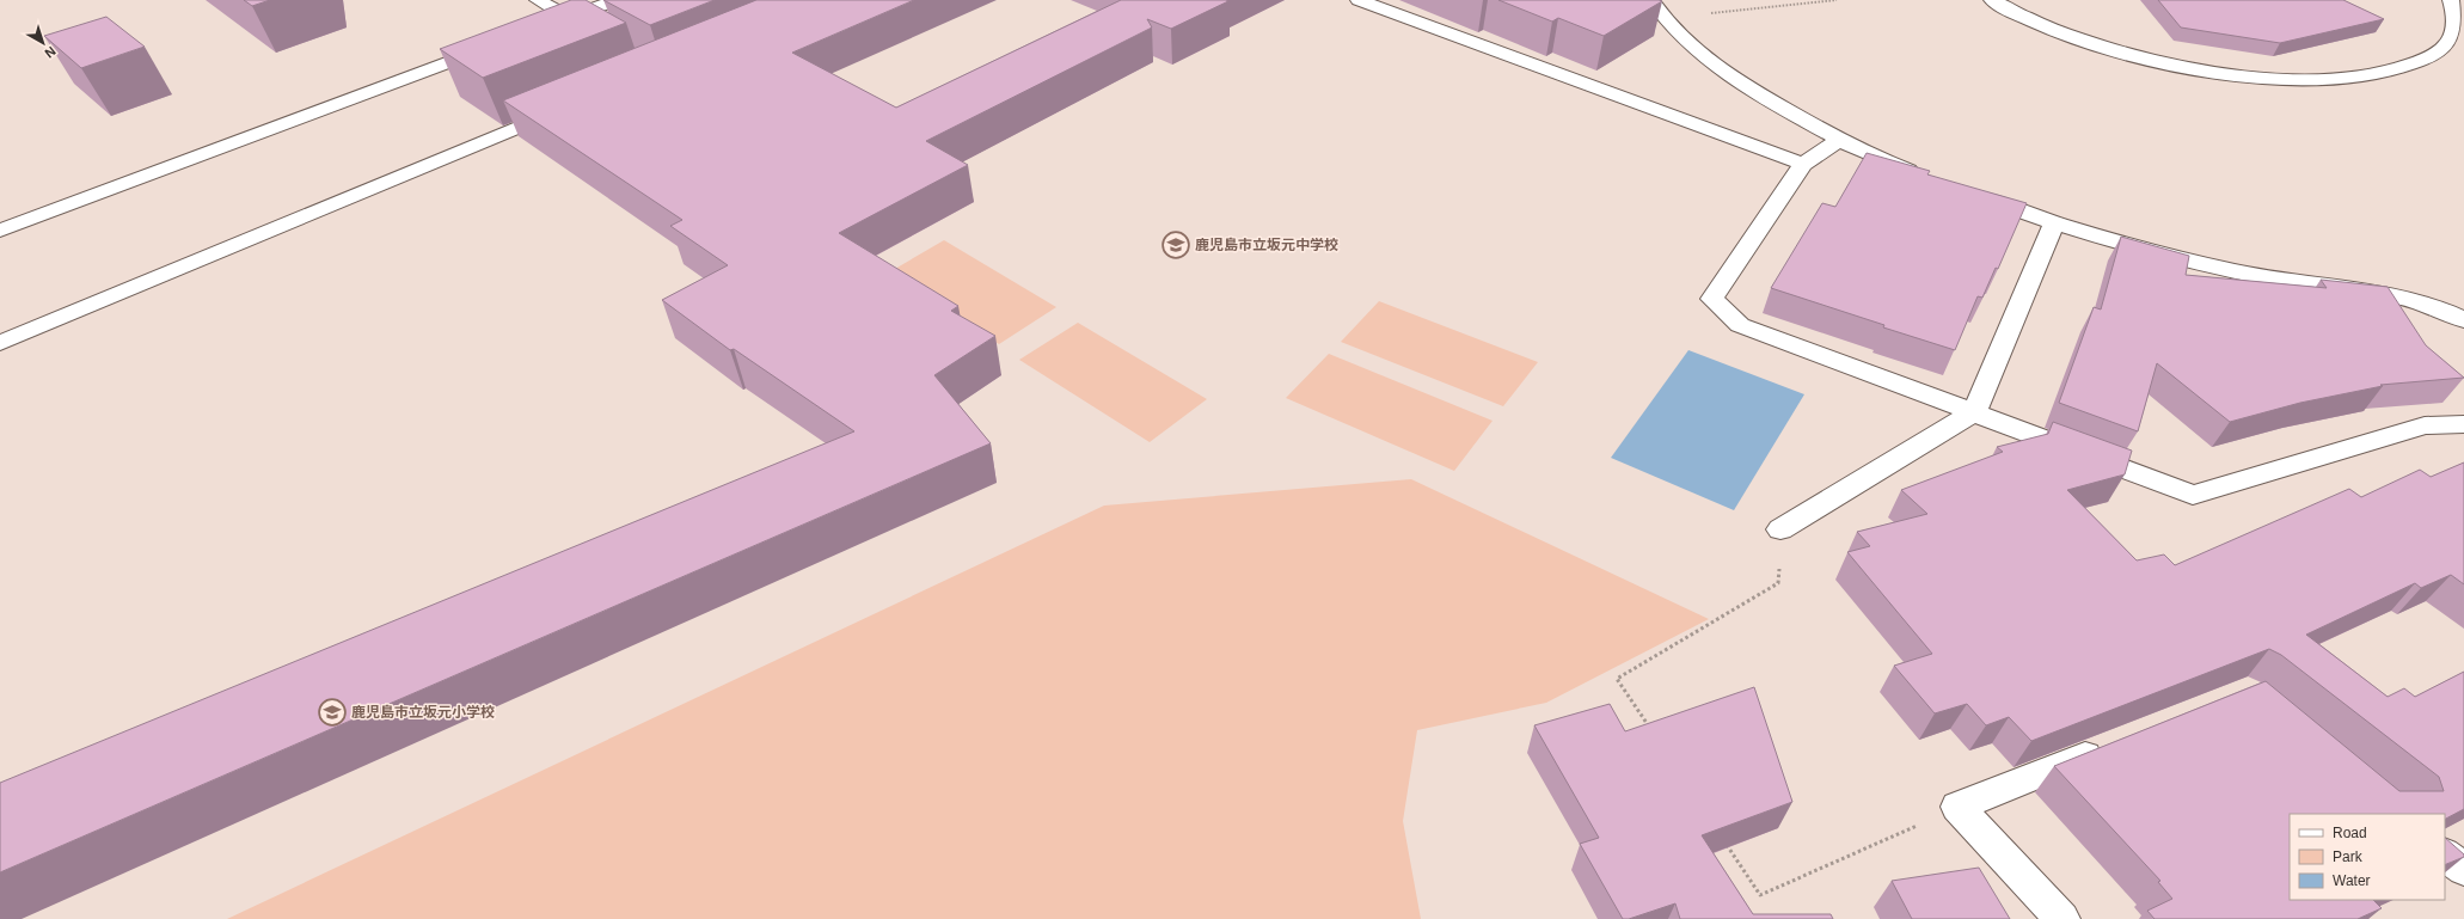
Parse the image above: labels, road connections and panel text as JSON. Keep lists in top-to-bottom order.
{
  "places": {
    "school or university": ["鹿児島市立坂元中学校", "鹿児島市立坂元小学校"]
  },
  "legend": ["Road", "Park", "Water"],
  "north": "bottom right"
}
